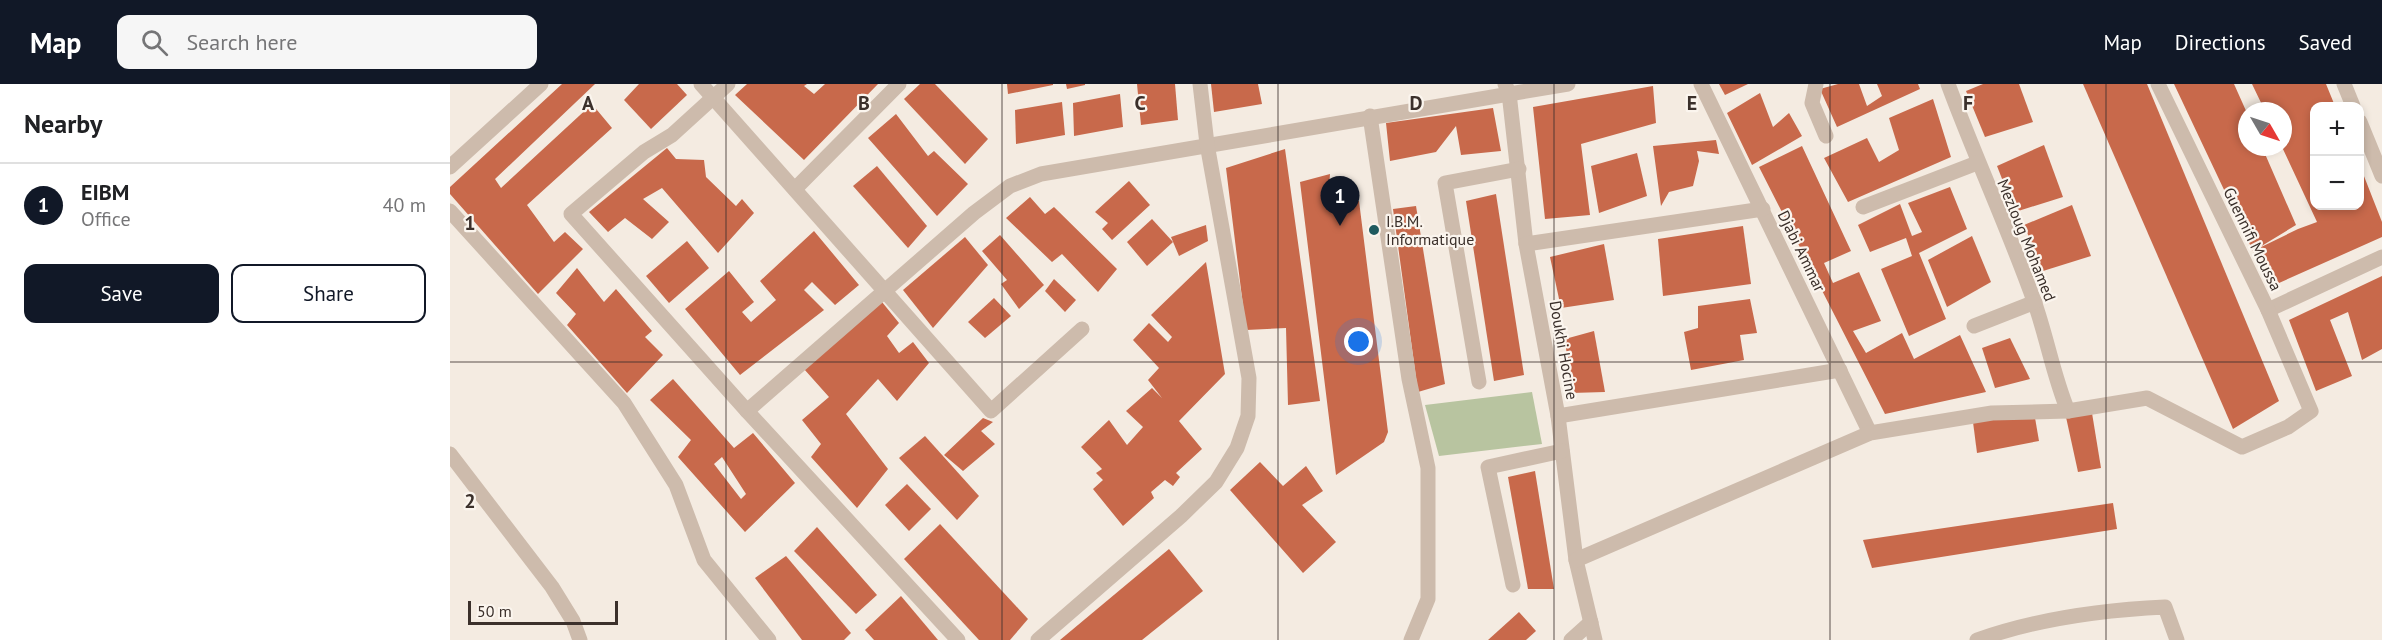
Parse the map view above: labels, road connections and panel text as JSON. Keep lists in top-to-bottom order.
{
  "streets": {
    "street": [
      "Guennifi Moussa",
      "Mezloug Mohamed",
      "Djabi Ammar",
      "Doukhi Hocine"
    ]
  },
  "crossings": [
    ["Guennifi Moussa", "Mezloug Mohamed"]
  ],
  "places": ["I.B.M. Informatique"],
  "scale_bar": "50 m",
  "north": "bottom right",
  "page": {
    "header": "Map",
    "search": "Search here",
    "nav": ["Map", "Directions", "Saved"],
    "heading": "Nearby",
    "map_buttons": ["+", "−"],
    "list": [
      {
        "mark": "1",
        "name": "EIBM",
        "note": "Office",
        "value": "40 m"
      }
    ],
    "pins": "1",
    "buttons": ["Save", "Share"],
    "scale": "50 m"
  },
  "grid": {
    "columns": [
      "A",
      "B",
      "C",
      "D",
      "E",
      "F"
    ],
    "rows": ["1", "2"]
  }
}
